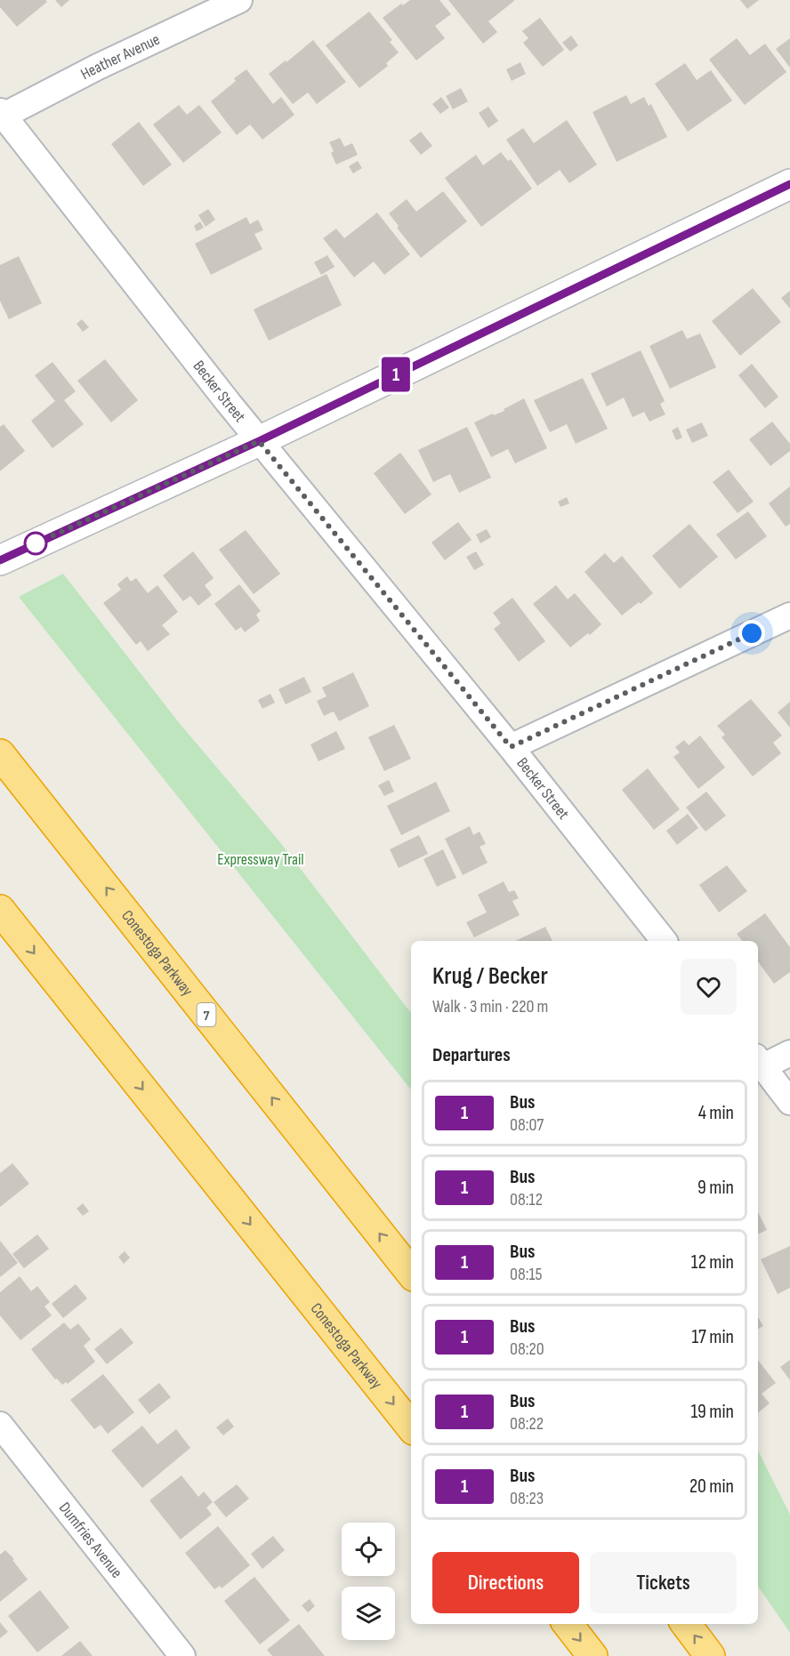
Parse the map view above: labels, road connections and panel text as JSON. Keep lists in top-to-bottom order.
{
  "streets": {
    "highway": ["Conestoga Parkway", "7"],
    "street": ["Heather Avenue", "Becker Street", "Dumfries Avenue"]
  },
  "crossings": [
    ["Heather Avenue", "Becker Street"]
  ],
  "parks": ["Expressway Trail"],
  "lines": ["bus line 1"],
  "page": {
    "on_map": "1",
    "heading": [
      ["Krug / Becker", "Walk · 3 min · 220 m"],
      "Departures"
    ],
    "list": [
      {
        "mark": "1",
        "name": "Bus",
        "note": "08:07",
        "value": "4 min"
      },
      {
        "mark": "1",
        "name": "Bus",
        "note": "08:12",
        "value": "9 min"
      },
      {
        "mark": "1",
        "name": "Bus",
        "note": "08:15",
        "value": "12 min"
      },
      {
        "mark": "1",
        "name": "Bus",
        "note": "08:20",
        "value": "17 min"
      },
      {
        "mark": "1",
        "name": "Bus",
        "note": "08:22",
        "value": "19 min"
      },
      {
        "mark": "1",
        "name": "Bus",
        "note": "08:23",
        "value": "20 min"
      }
    ],
    "buttons": ["Directions", "Tickets"]
  }
}
